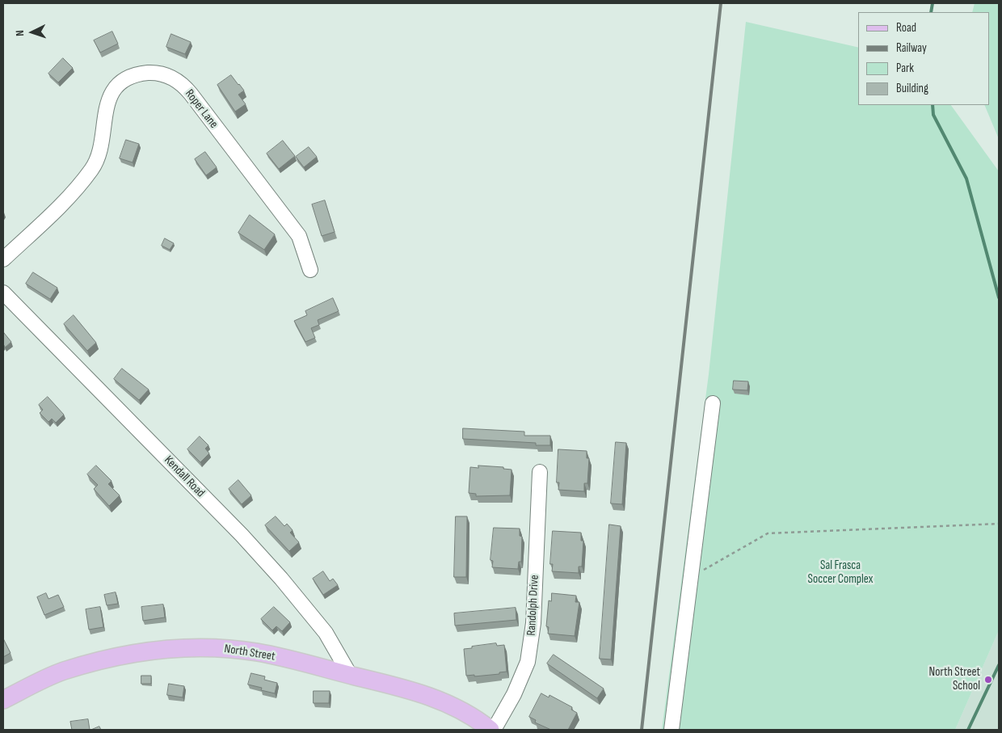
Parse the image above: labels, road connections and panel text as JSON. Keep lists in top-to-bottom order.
{
  "streets": {
    "main road": ["North Street"],
    "street": ["Roper Lane", "Kendall Road", "Randolph Drive"]
  },
  "crossings": [
    ["Kendall Road", "North Street"],
    ["Randolph Drive", "North Street"]
  ],
  "parks": ["Sal Frasca Soccer Complex"],
  "places": ["North Street School"],
  "legend": [
    "Road",
    "Railway",
    "Park",
    "Building"
  ],
  "north": "left"
}
